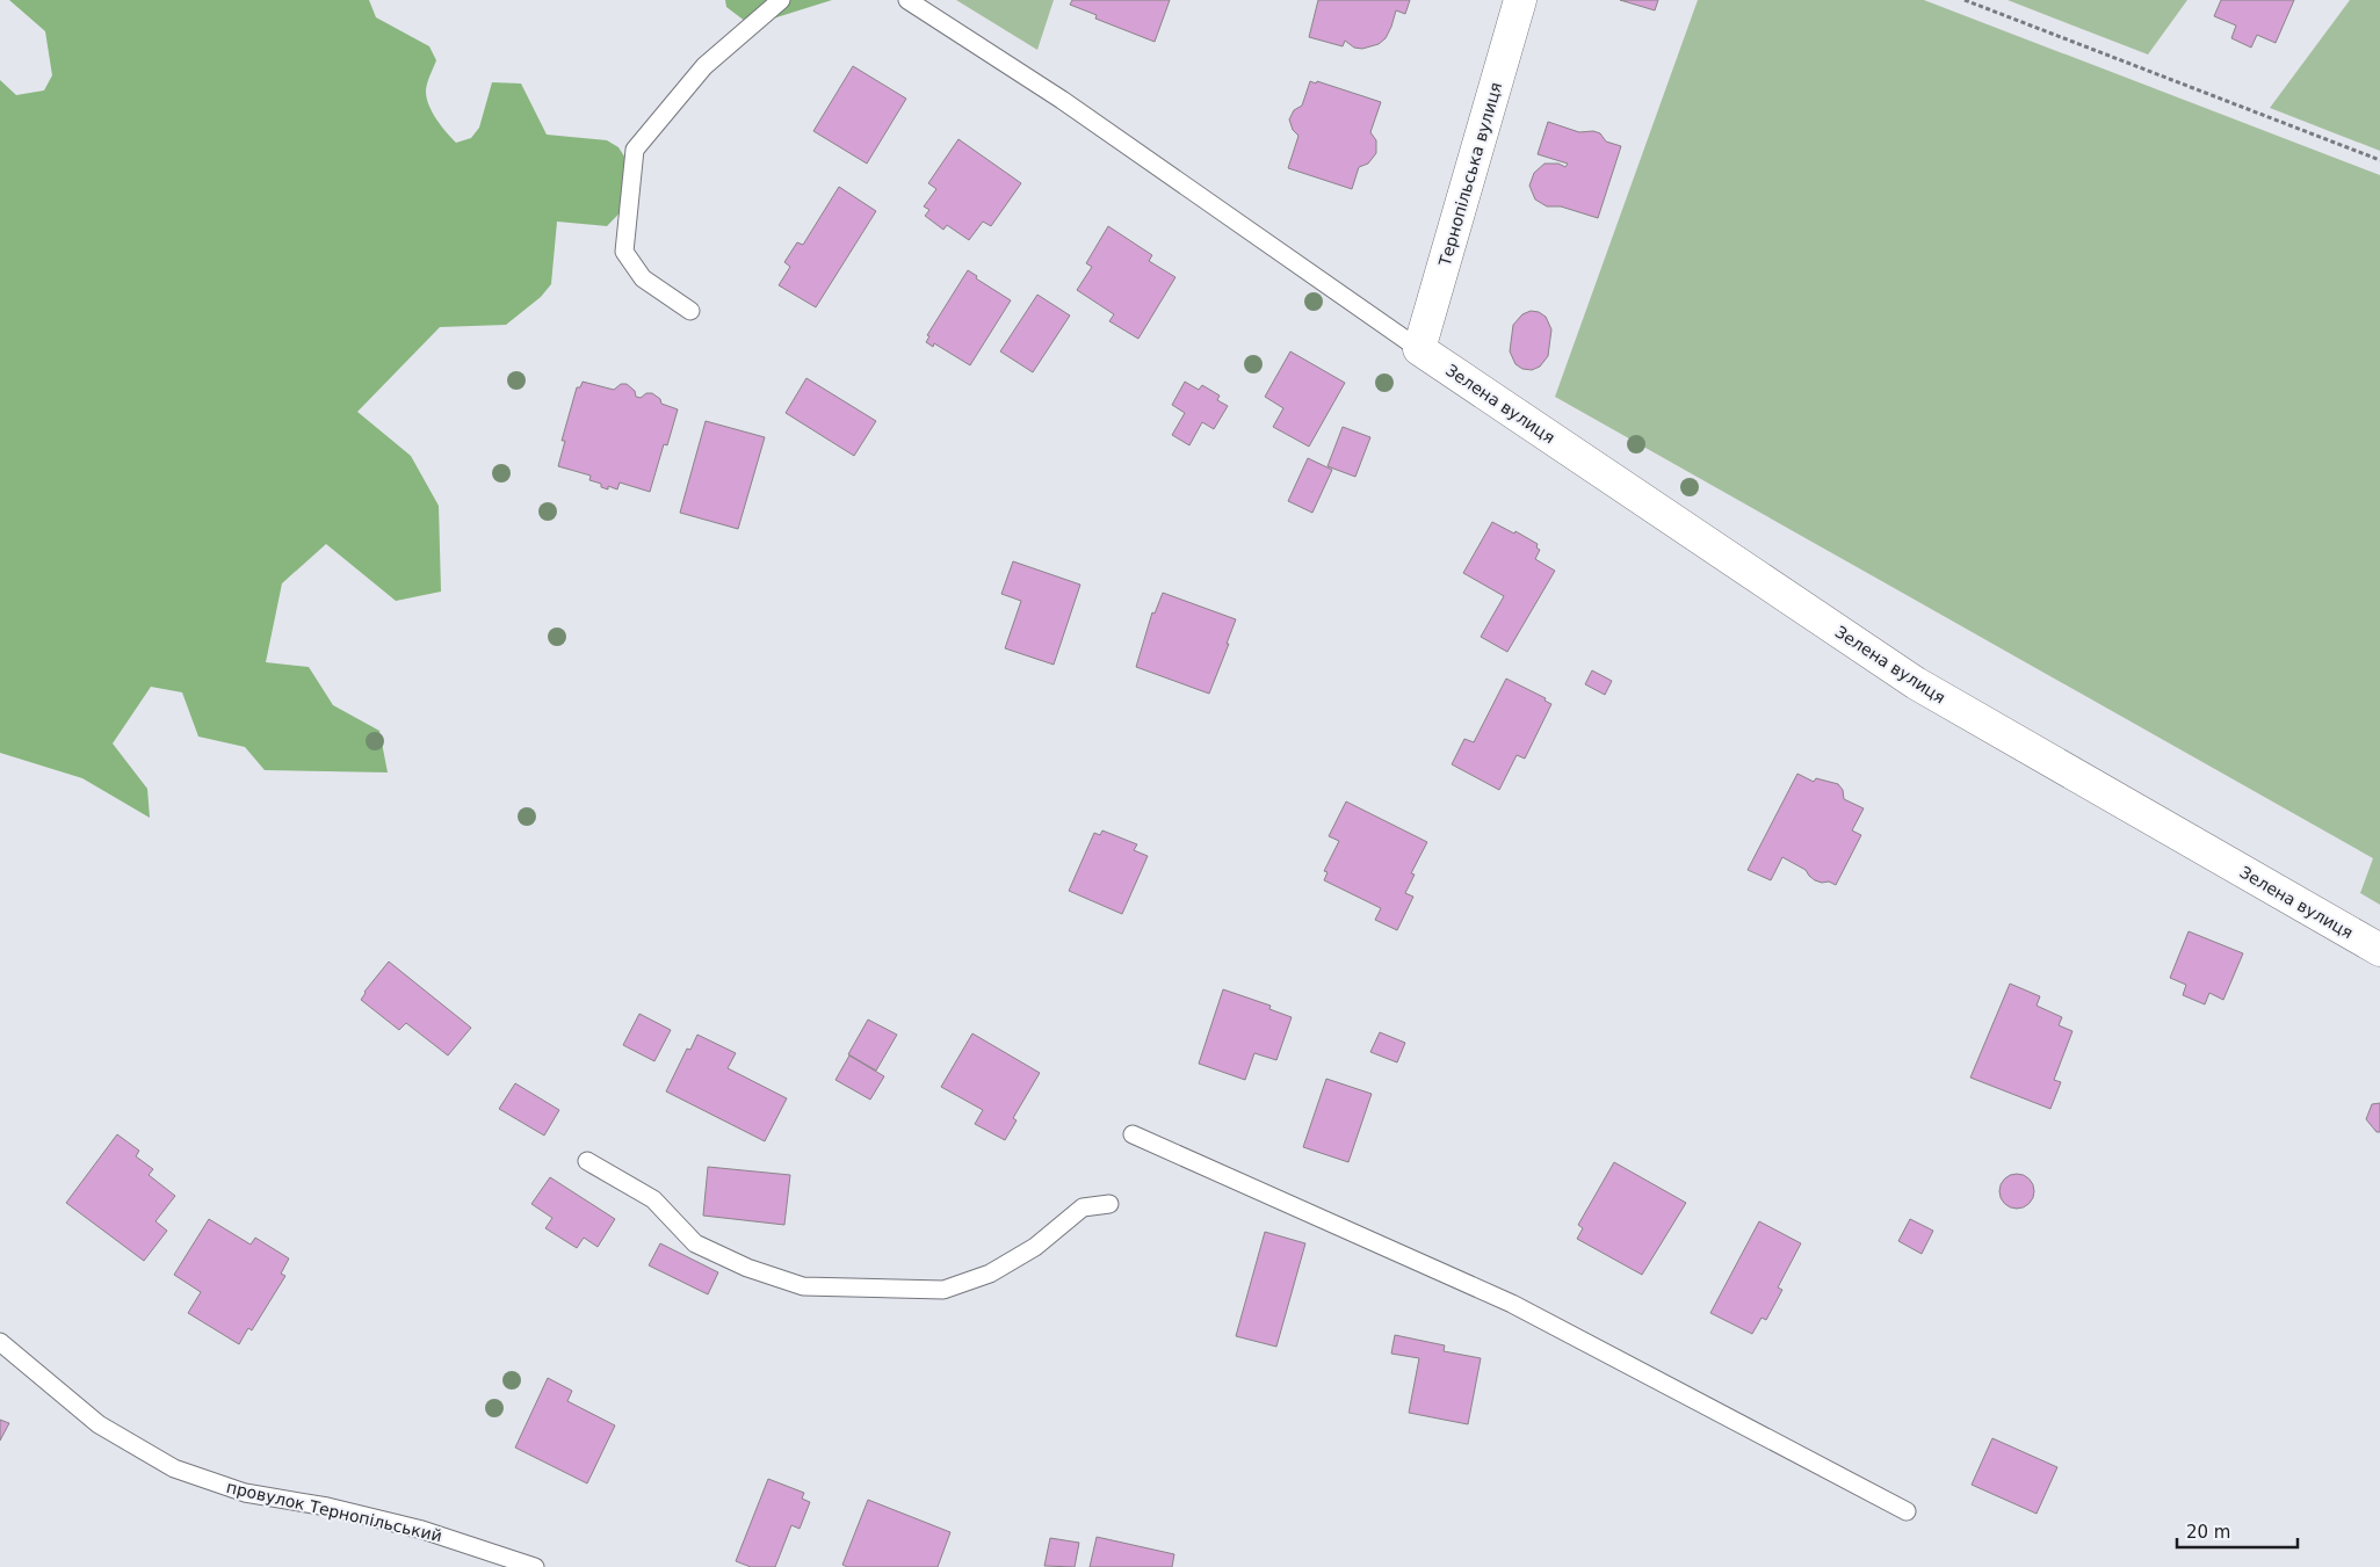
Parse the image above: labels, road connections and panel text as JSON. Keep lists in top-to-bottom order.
{
  "streets": {
    "street": ["Тернопільська вулиця", "Зелена вулиця"],
    "lane": ["провулок Тернопільський"]
  },
  "crossings": [
    ["Тернопільська вулиця", "Зелена вулиця"]
  ],
  "scale_bar": "20 m"
}
